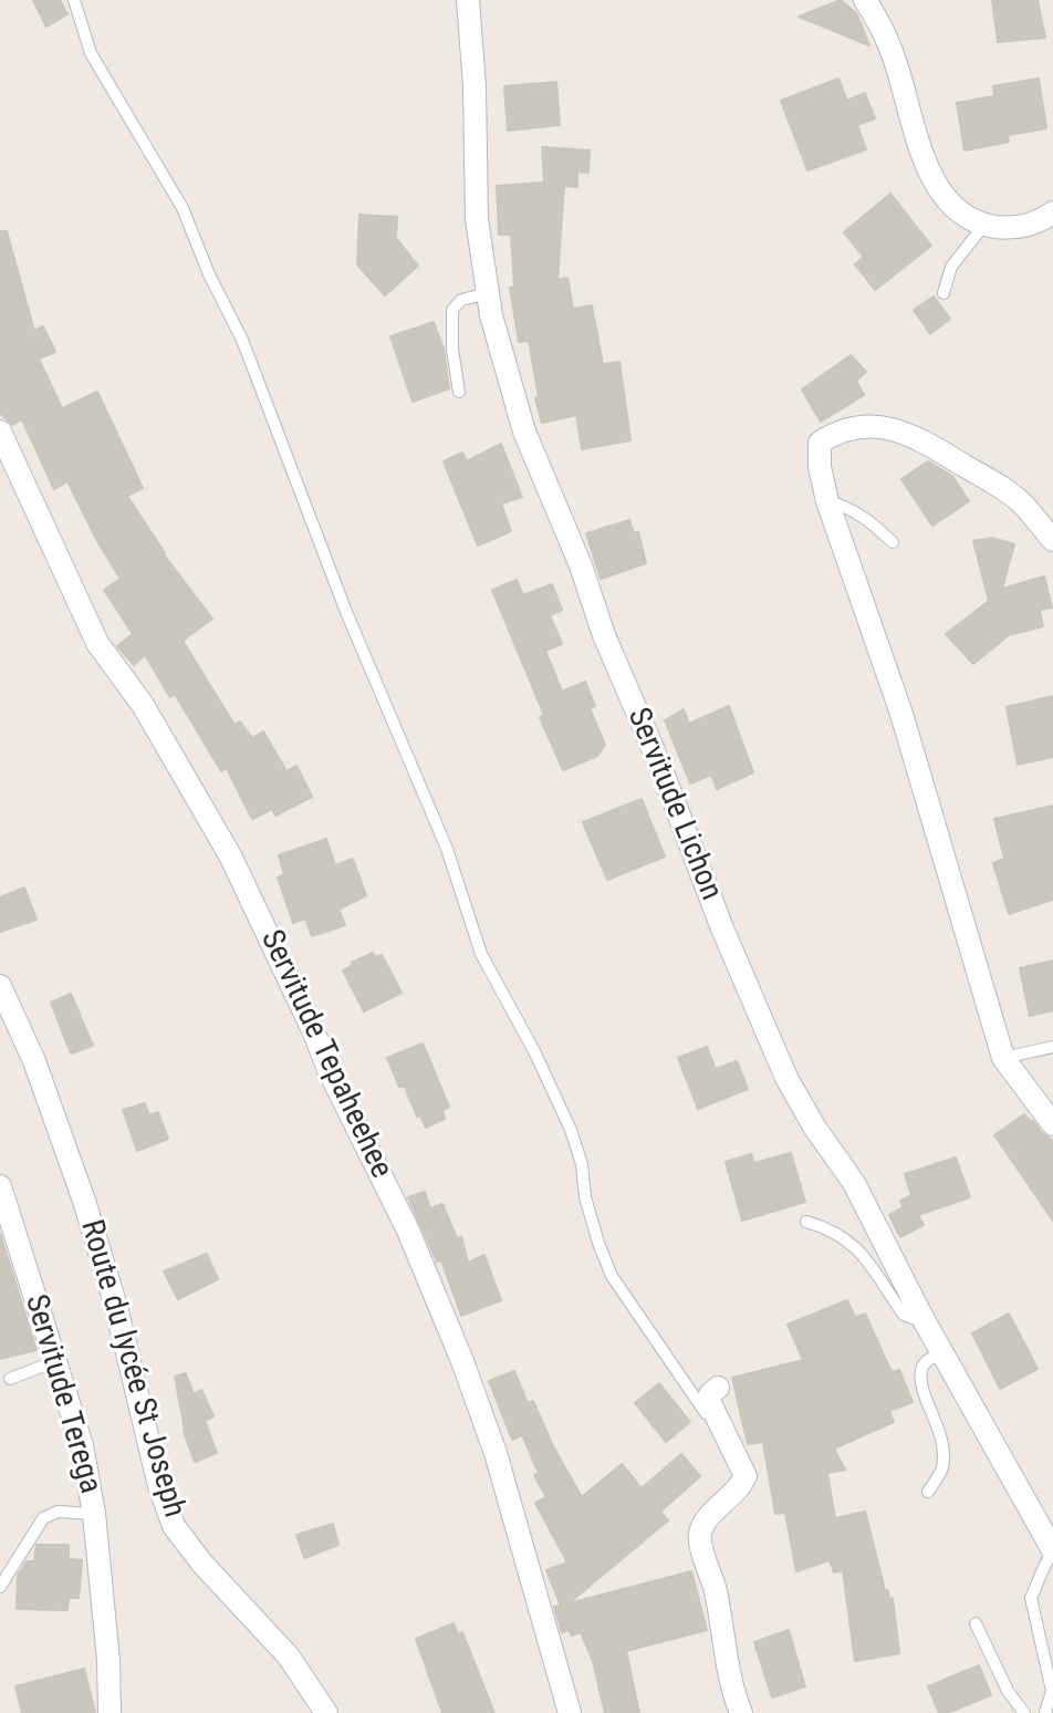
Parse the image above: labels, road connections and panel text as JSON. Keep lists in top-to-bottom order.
{
  "streets": {
    "street": [
      "Servitude Lichon",
      "Servitude Tepaheehee",
      "Route du lycée St Joseph",
      "Servitude Terega"
    ]
  }
}
